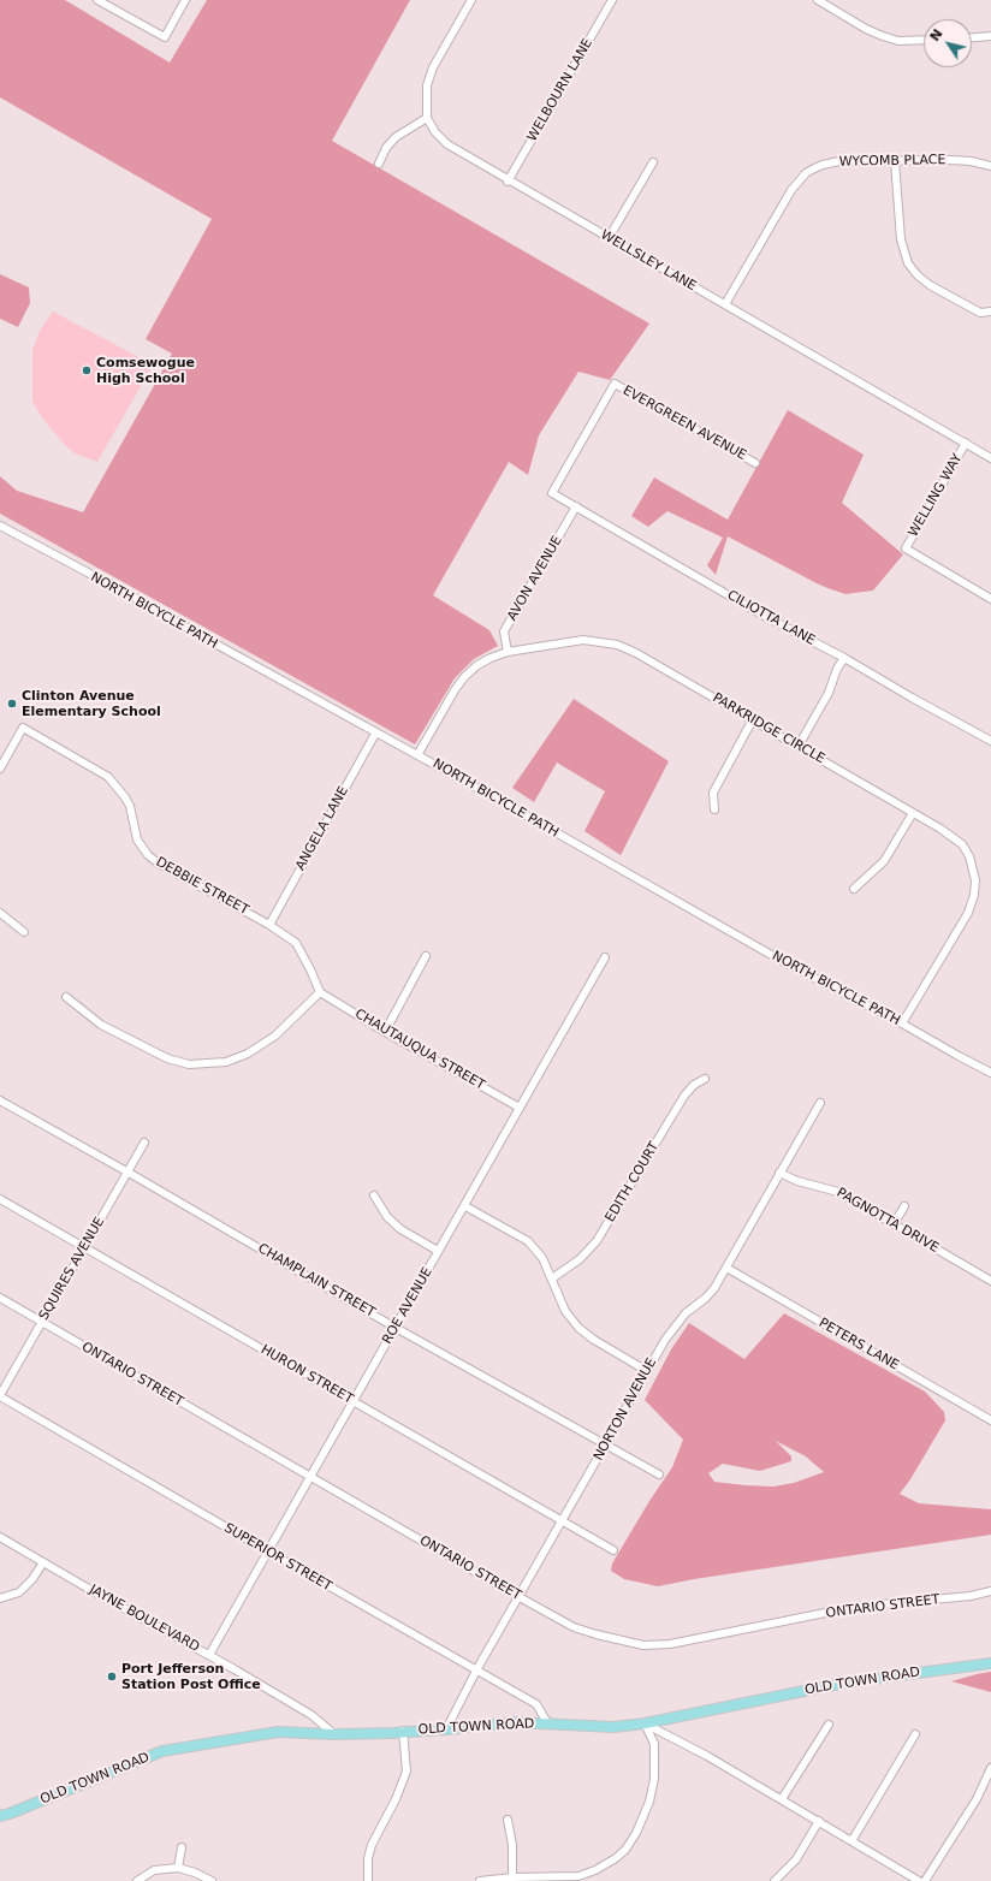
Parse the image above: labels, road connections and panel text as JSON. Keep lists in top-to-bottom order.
{
  "streets": {
    "main road": ["OLD TOWN ROAD"],
    "street": [
      "WELBOURN LANE",
      "WYCOMB PLACE",
      "WELLSLEY LANE",
      "EVERGREEN AVENUE",
      "WELLING WAY",
      "AVON AVENUE",
      "NORTH BICYCLE PATH",
      "CILIOTTA LANE",
      "PARKRIDGE CIRCLE",
      "ANGELA LANE",
      "DEBBIE STREET",
      "CHAUTAUQUA STREET",
      "EDITH COURT",
      "PAGNOTTA DRIVE",
      "SQUIRES AVENUE",
      "CHAMPLAIN STREET",
      "ROE AVENUE",
      "PETERS LANE",
      "ONTARIO STREET",
      "HURON STREET",
      "NORTON AVENUE",
      "SUPERIOR STREET",
      "JAYNE BOULEVARD"
    ]
  },
  "crossings": [
    ["WELBOURN LANE", "WELLSLEY LANE"],
    ["WYCOMB PLACE", "WELLSLEY LANE"],
    ["WELLSLEY LANE", "WELLING WAY"],
    ["EVERGREEN AVENUE", "CILIOTTA LANE"],
    ["AVON AVENUE", "CILIOTTA LANE"],
    ["AVON AVENUE", "PARKRIDGE CIRCLE"],
    ["NORTH BICYCLE PATH", "PARKRIDGE CIRCLE"],
    ["NORTH BICYCLE PATH", "ANGELA LANE"],
    ["ANGELA LANE", "DEBBIE STREET"],
    ["DEBBIE STREET", "CHAUTAUQUA STREET"],
    ["CHAUTAUQUA STREET", "ROE AVENUE"],
    ["PAGNOTTA DRIVE", "NORTON AVENUE"],
    ["SQUIRES AVENUE", "CHAMPLAIN STREET"],
    ["SQUIRES AVENUE", "ONTARIO STREET"],
    ["SQUIRES AVENUE", "HURON STREET"],
    ["SQUIRES AVENUE", "SUPERIOR STREET"],
    ["CHAMPLAIN STREET", "ROE AVENUE"],
    ["CHAMPLAIN STREET", "NORTON AVENUE"],
    ["ROE AVENUE", "ONTARIO STREET"],
    ["ROE AVENUE", "HURON STREET"],
    ["ROE AVENUE", "SUPERIOR STREET"],
    ["ROE AVENUE", "JAYNE BOULEVARD"],
    ["PETERS LANE", "NORTON AVENUE"],
    ["ONTARIO STREET", "NORTON AVENUE"],
    ["HURON STREET", "NORTON AVENUE"],
    ["NORTON AVENUE", "SUPERIOR STREET"],
    ["NORTON AVENUE", "OLD TOWN ROAD"],
    ["SUPERIOR STREET", "OLD TOWN ROAD"],
    ["JAYNE BOULEVARD", "OLD TOWN ROAD"]
  ],
  "places": ["Comsewogue High School", "Clinton Avenue Elementary School", "Port Jefferson Station Post Office"],
  "north": "top left"
}
